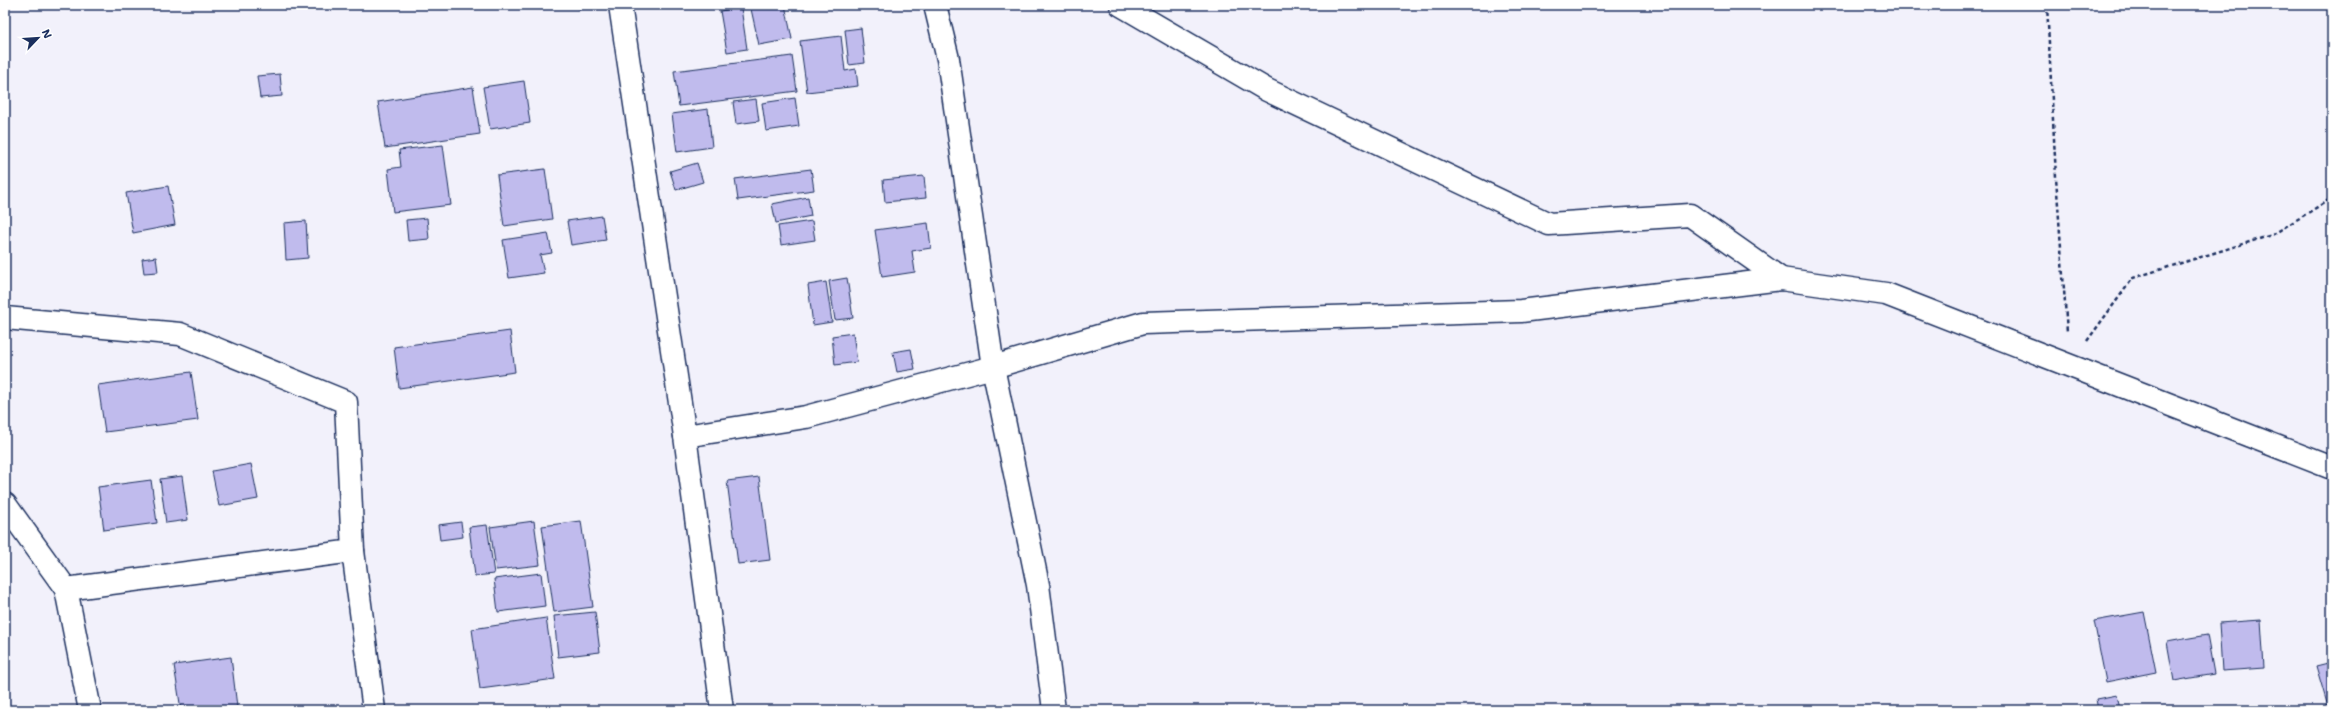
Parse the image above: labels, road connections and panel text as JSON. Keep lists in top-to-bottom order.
{
  "north": "top right"
}
